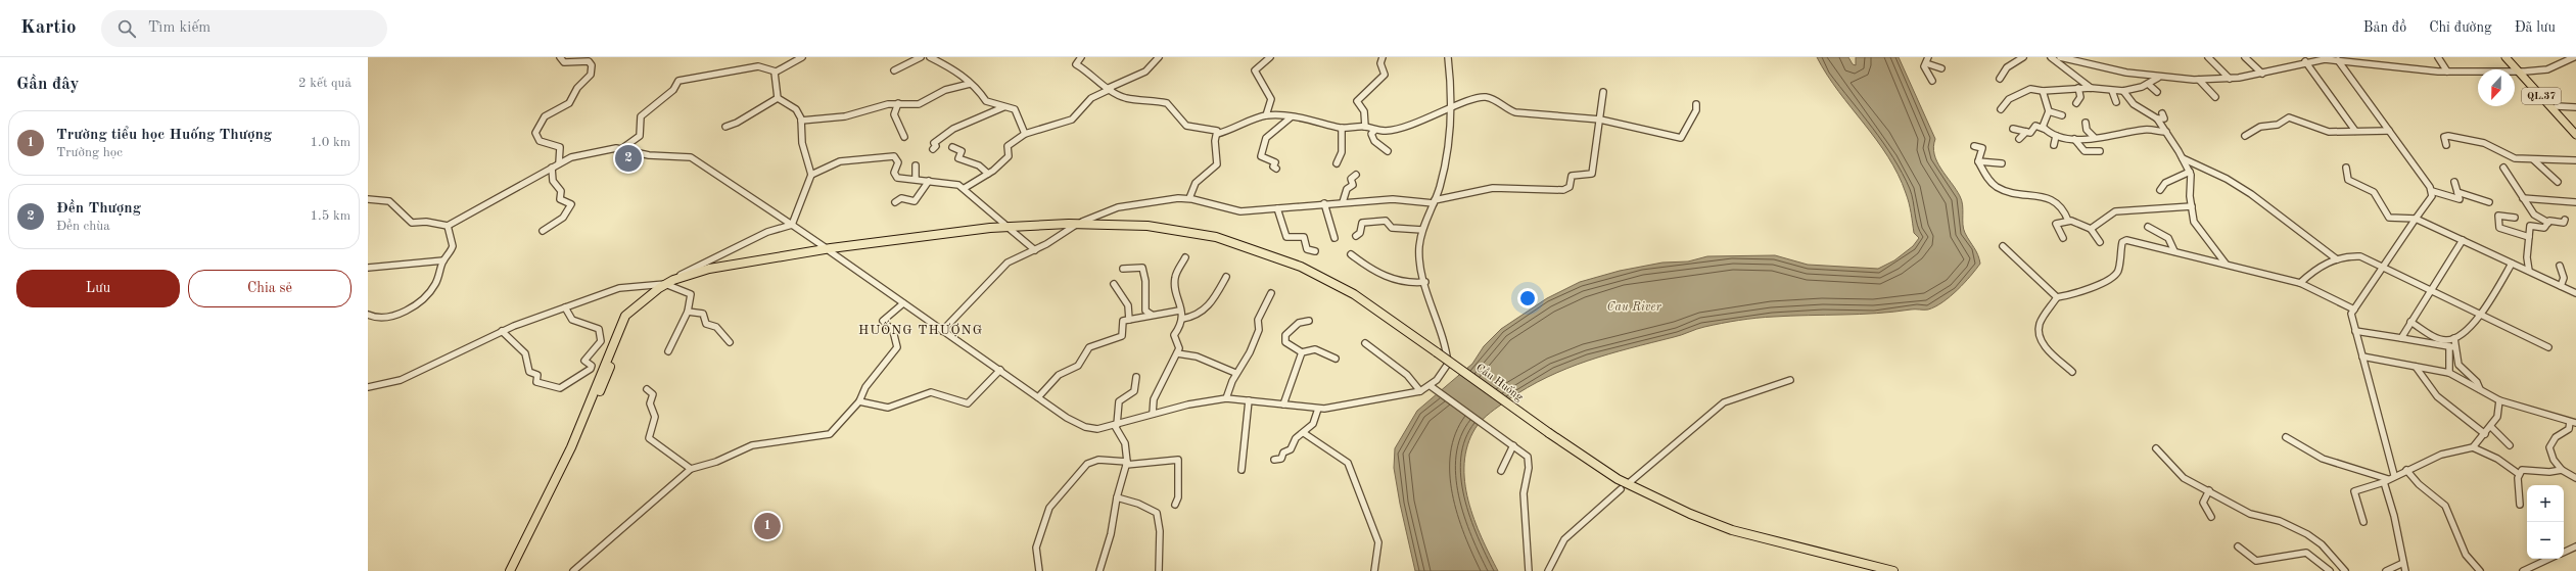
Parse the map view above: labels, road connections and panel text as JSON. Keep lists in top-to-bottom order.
{
  "streets": {
    "highway": ["Cầu Huống"],
    "main road": ["QL.37"]
  },
  "districts": ["HUỐNG THƯỢNG"],
  "water": ["Cau River"],
  "north": "bottom",
  "page": {
    "header": "Kartio",
    "search": "Tìm kiếm",
    "nav": ["Bản đồ", "Chỉ đường", "Đã lưu"],
    "heading": ["Gần đây", "2 kết quả"],
    "list": [
      {
        "mark": "1",
        "name": "Trường tiểu học Huống Thượng",
        "note": "Trường học",
        "value": "1.0 km"
      },
      {
        "mark": "2",
        "name": "Đền Thượng",
        "note": "Đền chùa",
        "value": "1.5 km"
      }
    ],
    "pins": ["2", "1"],
    "buttons": ["Lưu", "Chia sẻ"],
    "map_buttons": ["+", "−"]
  }
}
